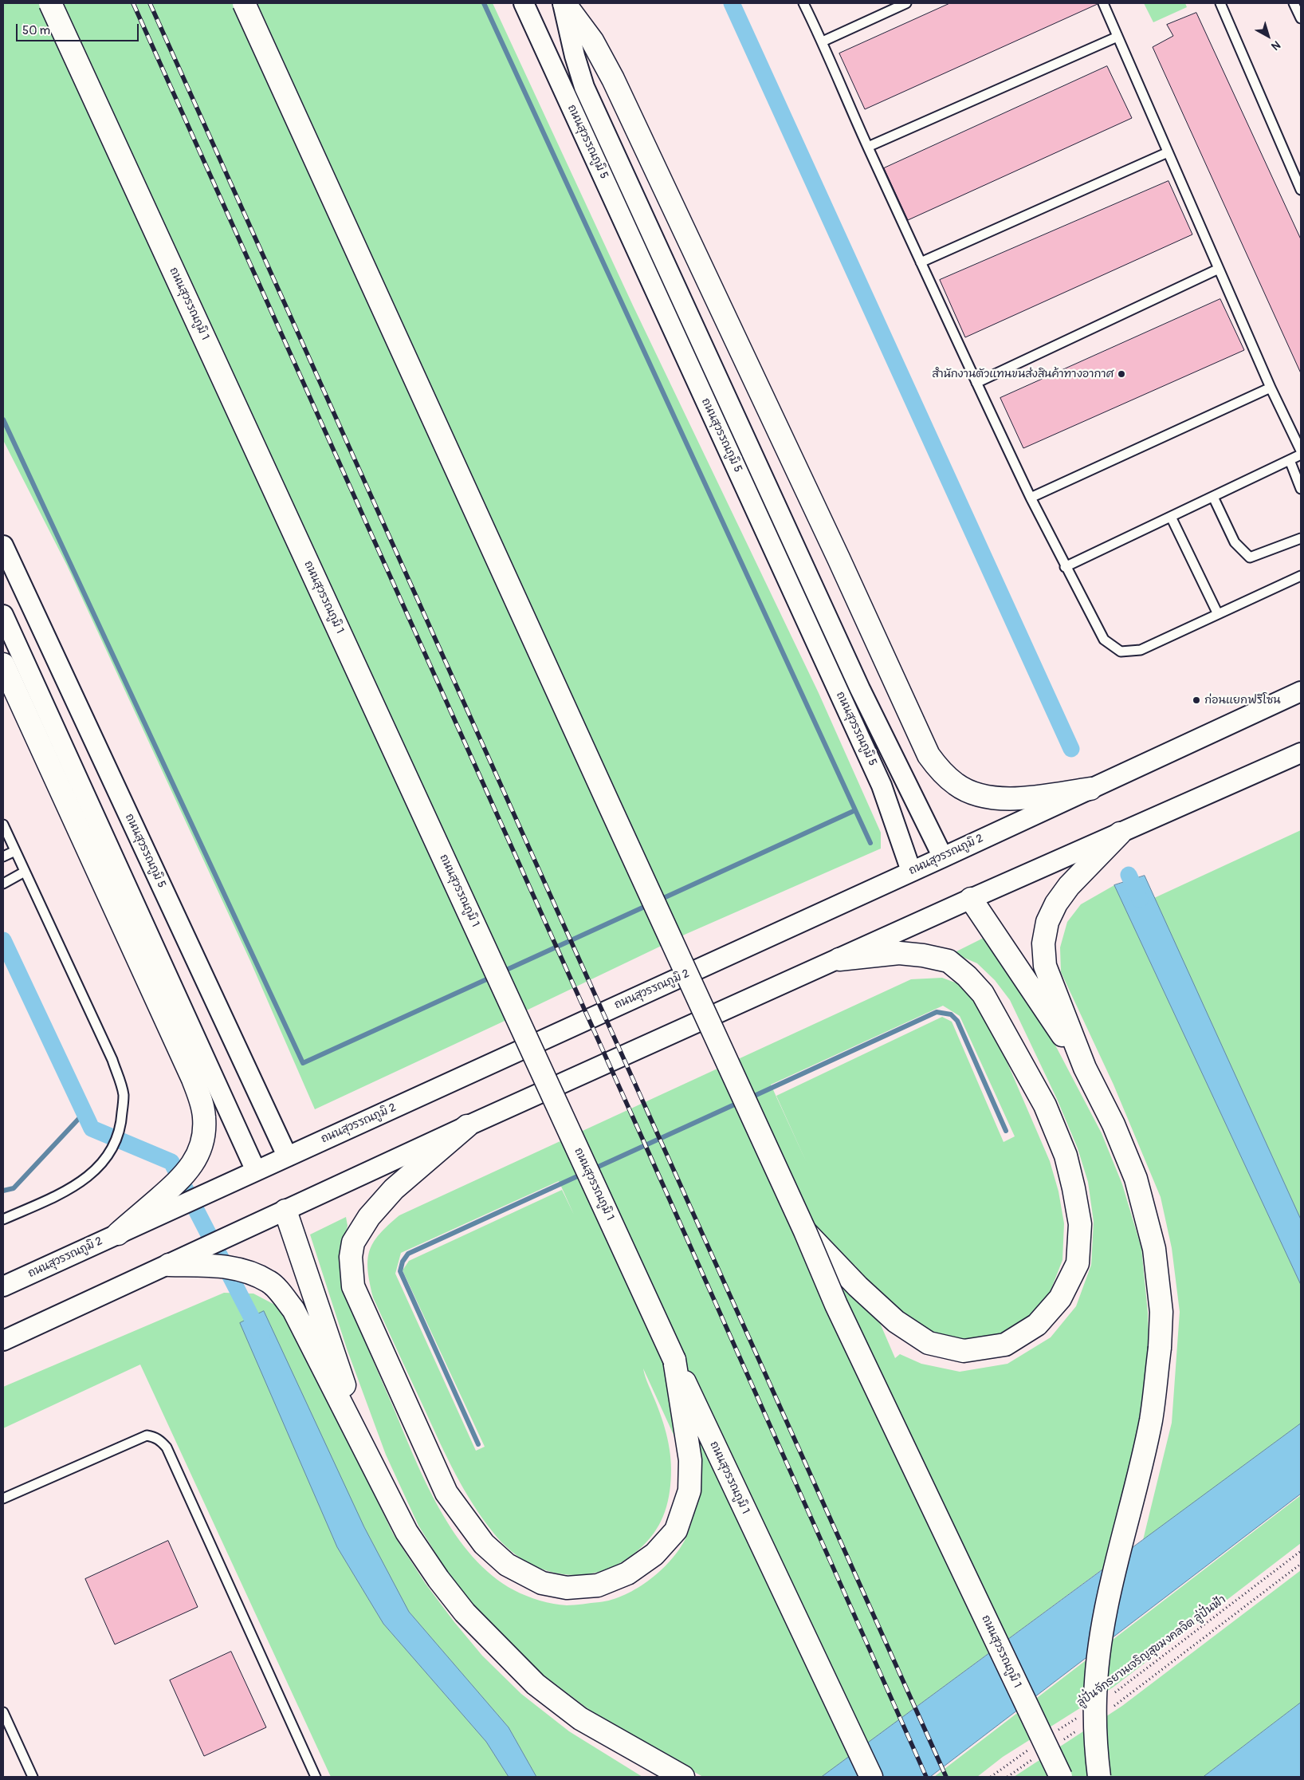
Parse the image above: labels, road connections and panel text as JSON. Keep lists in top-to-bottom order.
{
  "streets": {
    "highway": ["ถนนสุวรรณภูมิ 1"],
    "street": ["ถนนสุวรรณภูมิ 5", "ถนนสุวรรณภูมิ 2"],
    "path": ["ลู่ปั่นจักรยานเจริญสุขมงคลจิต ลู่ปั่นฟ้า"]
  },
  "crossings": [
    ["ถนนสุวรรณภูมิ 5", "ถนนสุวรรณภูมิ 2"]
  ],
  "places": ["สำนักงานตัวแทนขนส่งสินค้าทางอากาศ", "ก่อนแยกฟรีโซน"],
  "scale_bar": "50 m",
  "north": "bottom right"
}
